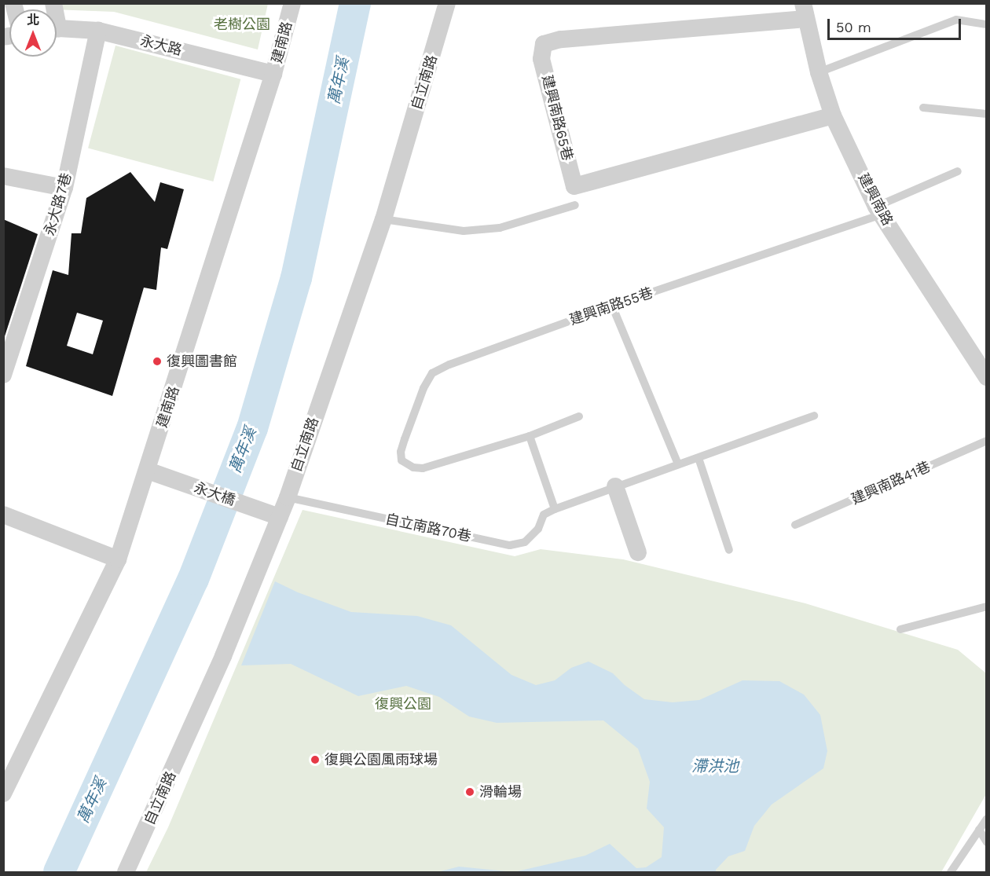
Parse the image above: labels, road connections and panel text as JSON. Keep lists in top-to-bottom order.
{
  "streets": {
    "street": [
      "建南路",
      "永大路",
      "自立南路",
      "建興南路65巷",
      "建興南路",
      "永大路7巷",
      "永大橋"
    ],
    "lane": ["建興南路55巷", "建興南路41巷", "自立南路70巷"]
  },
  "crossings": [
    ["建南路", "永大路"],
    ["建南路", "永大橋"],
    ["永大路", "永大路7巷"],
    ["自立南路", "永大橋"],
    ["自立南路", "自立南路70巷"],
    ["建興南路65巷", "建興南路"],
    ["建興南路", "建興南路55巷"]
  ],
  "water": ["萬年溪", "滯洪池"],
  "parks": ["老樹公園", "復興公園"],
  "places": ["復興圖書館", "復興公園風雨球場", "滑輪場"],
  "scale_bar": "50 m",
  "north": "top"
}
